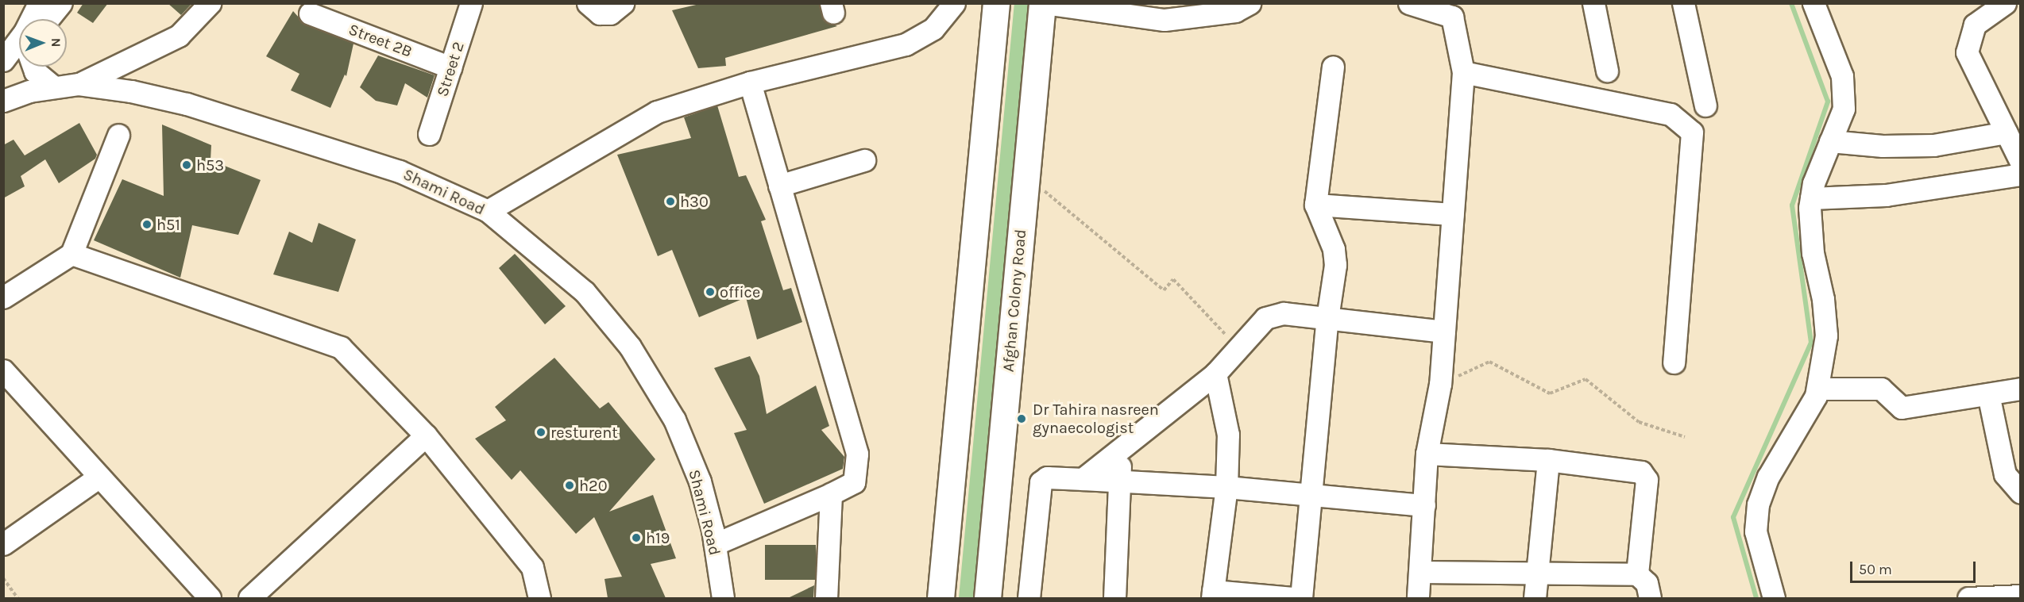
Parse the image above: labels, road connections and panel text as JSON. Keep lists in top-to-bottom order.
{
  "streets": {
    "main road": ["Afghan Colony Road"],
    "street": ["Street 2B", "Street 2", "Shami Road"]
  },
  "crossings": [
    ["Street 2B", "Street 2"]
  ],
  "places": [
    "h53",
    "h30",
    "h51",
    "office",
    "Dr Tahira nasreen gynaecologist",
    "resturent",
    "h20",
    "h19"
  ],
  "scale_bar": "50 m",
  "north": "right"
}
